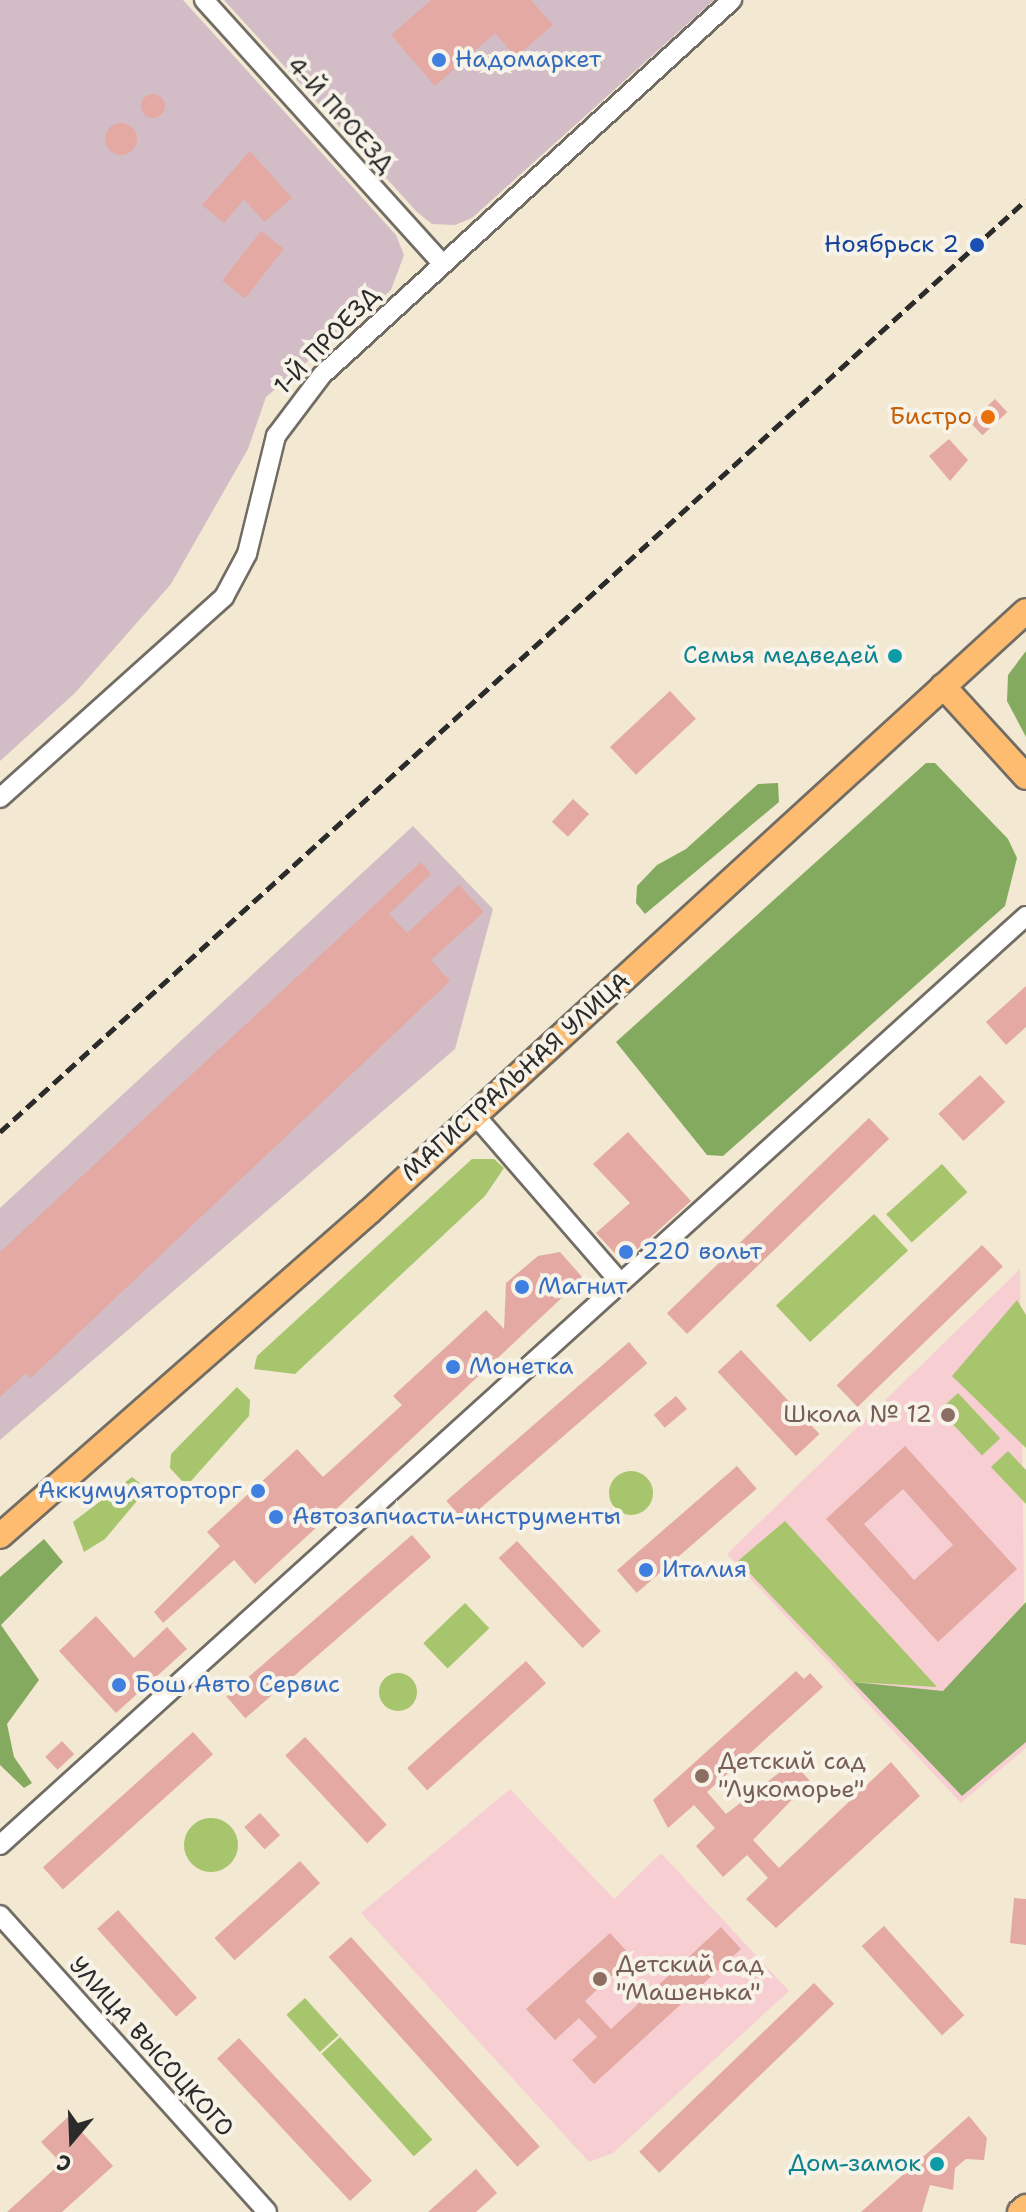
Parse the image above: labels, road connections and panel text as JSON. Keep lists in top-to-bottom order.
{
  "streets": {
    "main road": ["МАГИСТРАЛЬНАЯ УЛИЦА"],
    "street": ["4-Й ПРОЕЗД", "1-Й ПРОЕЗД", "УЛИЦА ВЫСОЦКОГО"]
  },
  "crossings": [
    ["4-Й ПРОЕЗД", "1-Й ПРОЕЗД"]
  ],
  "places": [
    "Надомаркет",
    "Ноябрьск 2",
    "Бистро",
    "Семья медведей",
    "220 вольт",
    "Магнит",
    "Монетка",
    "Школа № 12",
    "Аккумуляторторг",
    "Автозапчасти-инструменты",
    "Италия",
    "Бош Авто Сервис",
    "Детский сад \"Лукоморье\"",
    "Детский сад \"Машенька\"",
    "Дом-замок"
  ],
  "north": "bottom"
}
